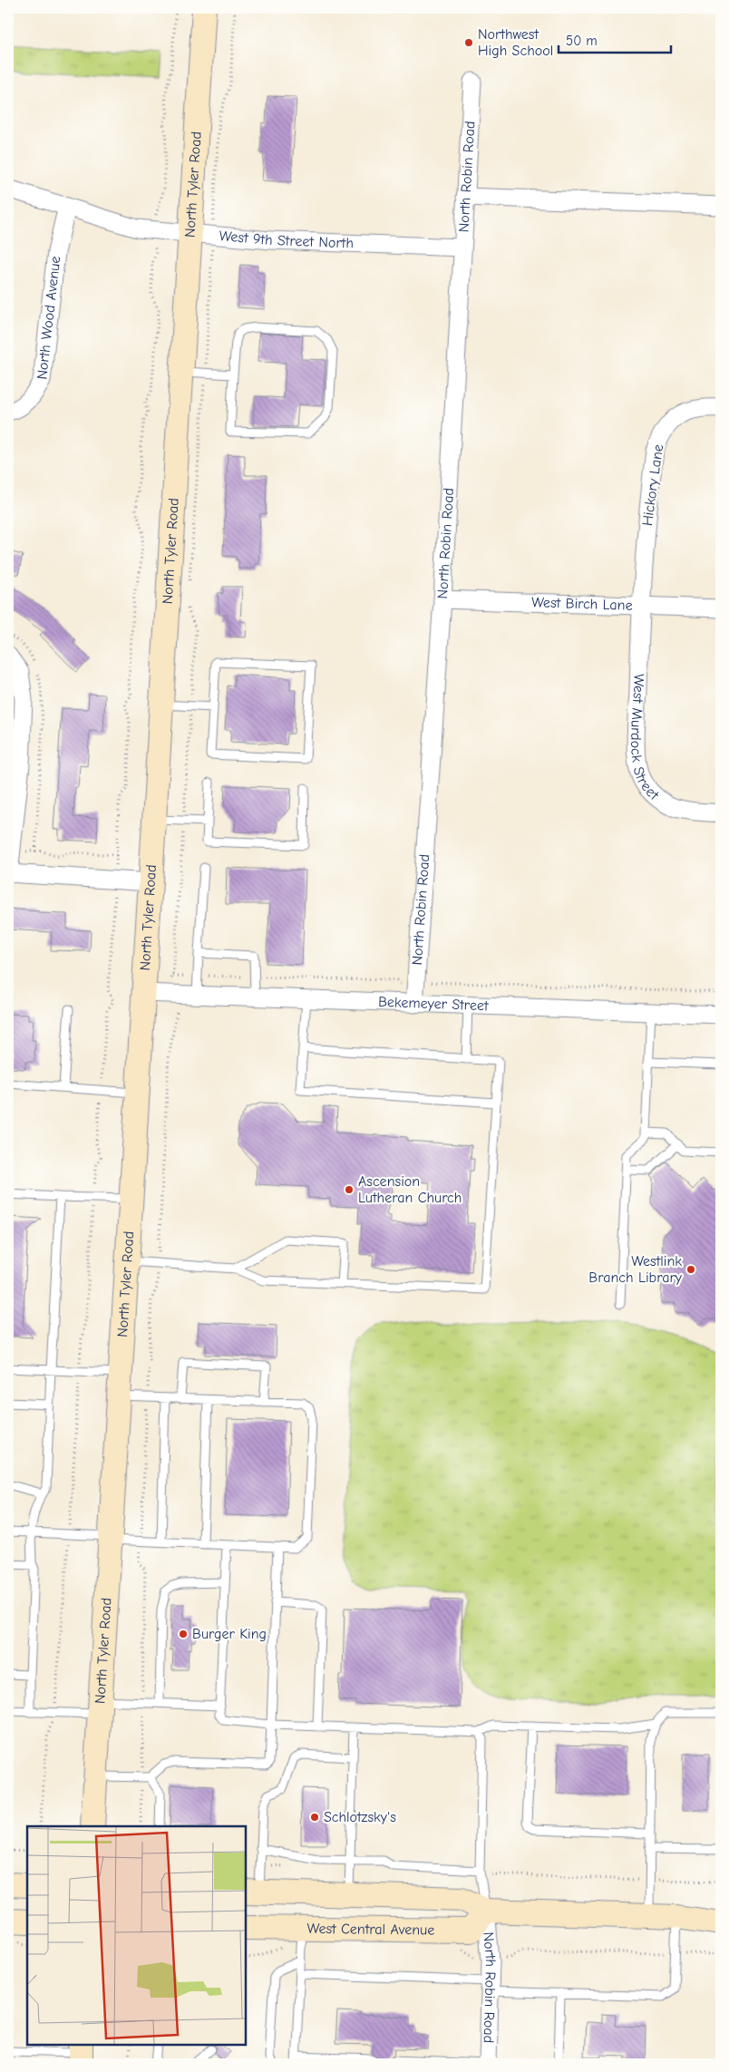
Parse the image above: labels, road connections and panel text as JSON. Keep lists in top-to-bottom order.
{
  "streets": {
    "main road": ["North Tyler Road", "West Central Avenue"],
    "street": [
      "North Robin Road",
      "West 9th Street North",
      "North Wood Avenue",
      "Hickory Lane",
      "West Birch Lane",
      "West Murdock Street",
      "Bekemeyer Street"
    ]
  },
  "crossings": [
    ["North Robin Road", "West 9th Street North"],
    ["North Robin Road", "West Birch Lane"],
    ["North Robin Road", "Bekemeyer Street"],
    ["North Robin Road", "West Central Avenue"],
    ["North Tyler Road", "West 9th Street North"],
    ["North Tyler Road", "Bekemeyer Street"],
    ["West 9th Street North", "North Wood Avenue"],
    ["Hickory Lane", "West Birch Lane"],
    ["Hickory Lane", "West Murdock Street"],
    ["West Birch Lane", "West Murdock Street"]
  ],
  "places": [
    "Northwest High School",
    "Ascension Lutheran Church",
    "Westlink Branch Library",
    "Burger King",
    "Schlotzsky's"
  ],
  "scale_bar": "50 m"
}
